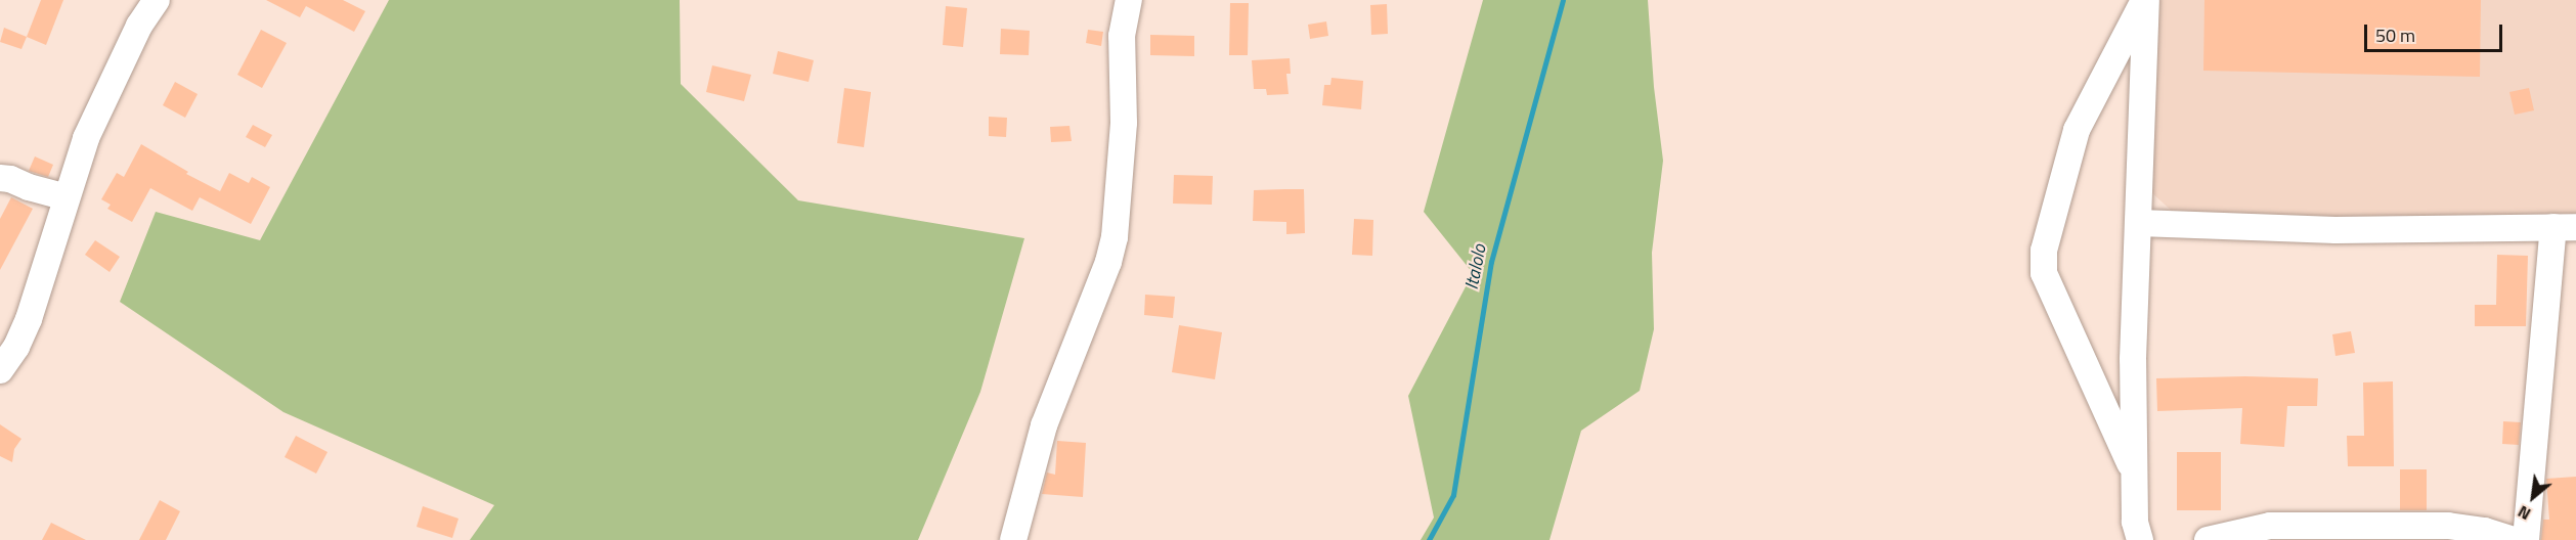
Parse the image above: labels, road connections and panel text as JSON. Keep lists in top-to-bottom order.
{
  "water": ["Italolo"],
  "scale_bar": "50 m",
  "north": "bottom left"
}
